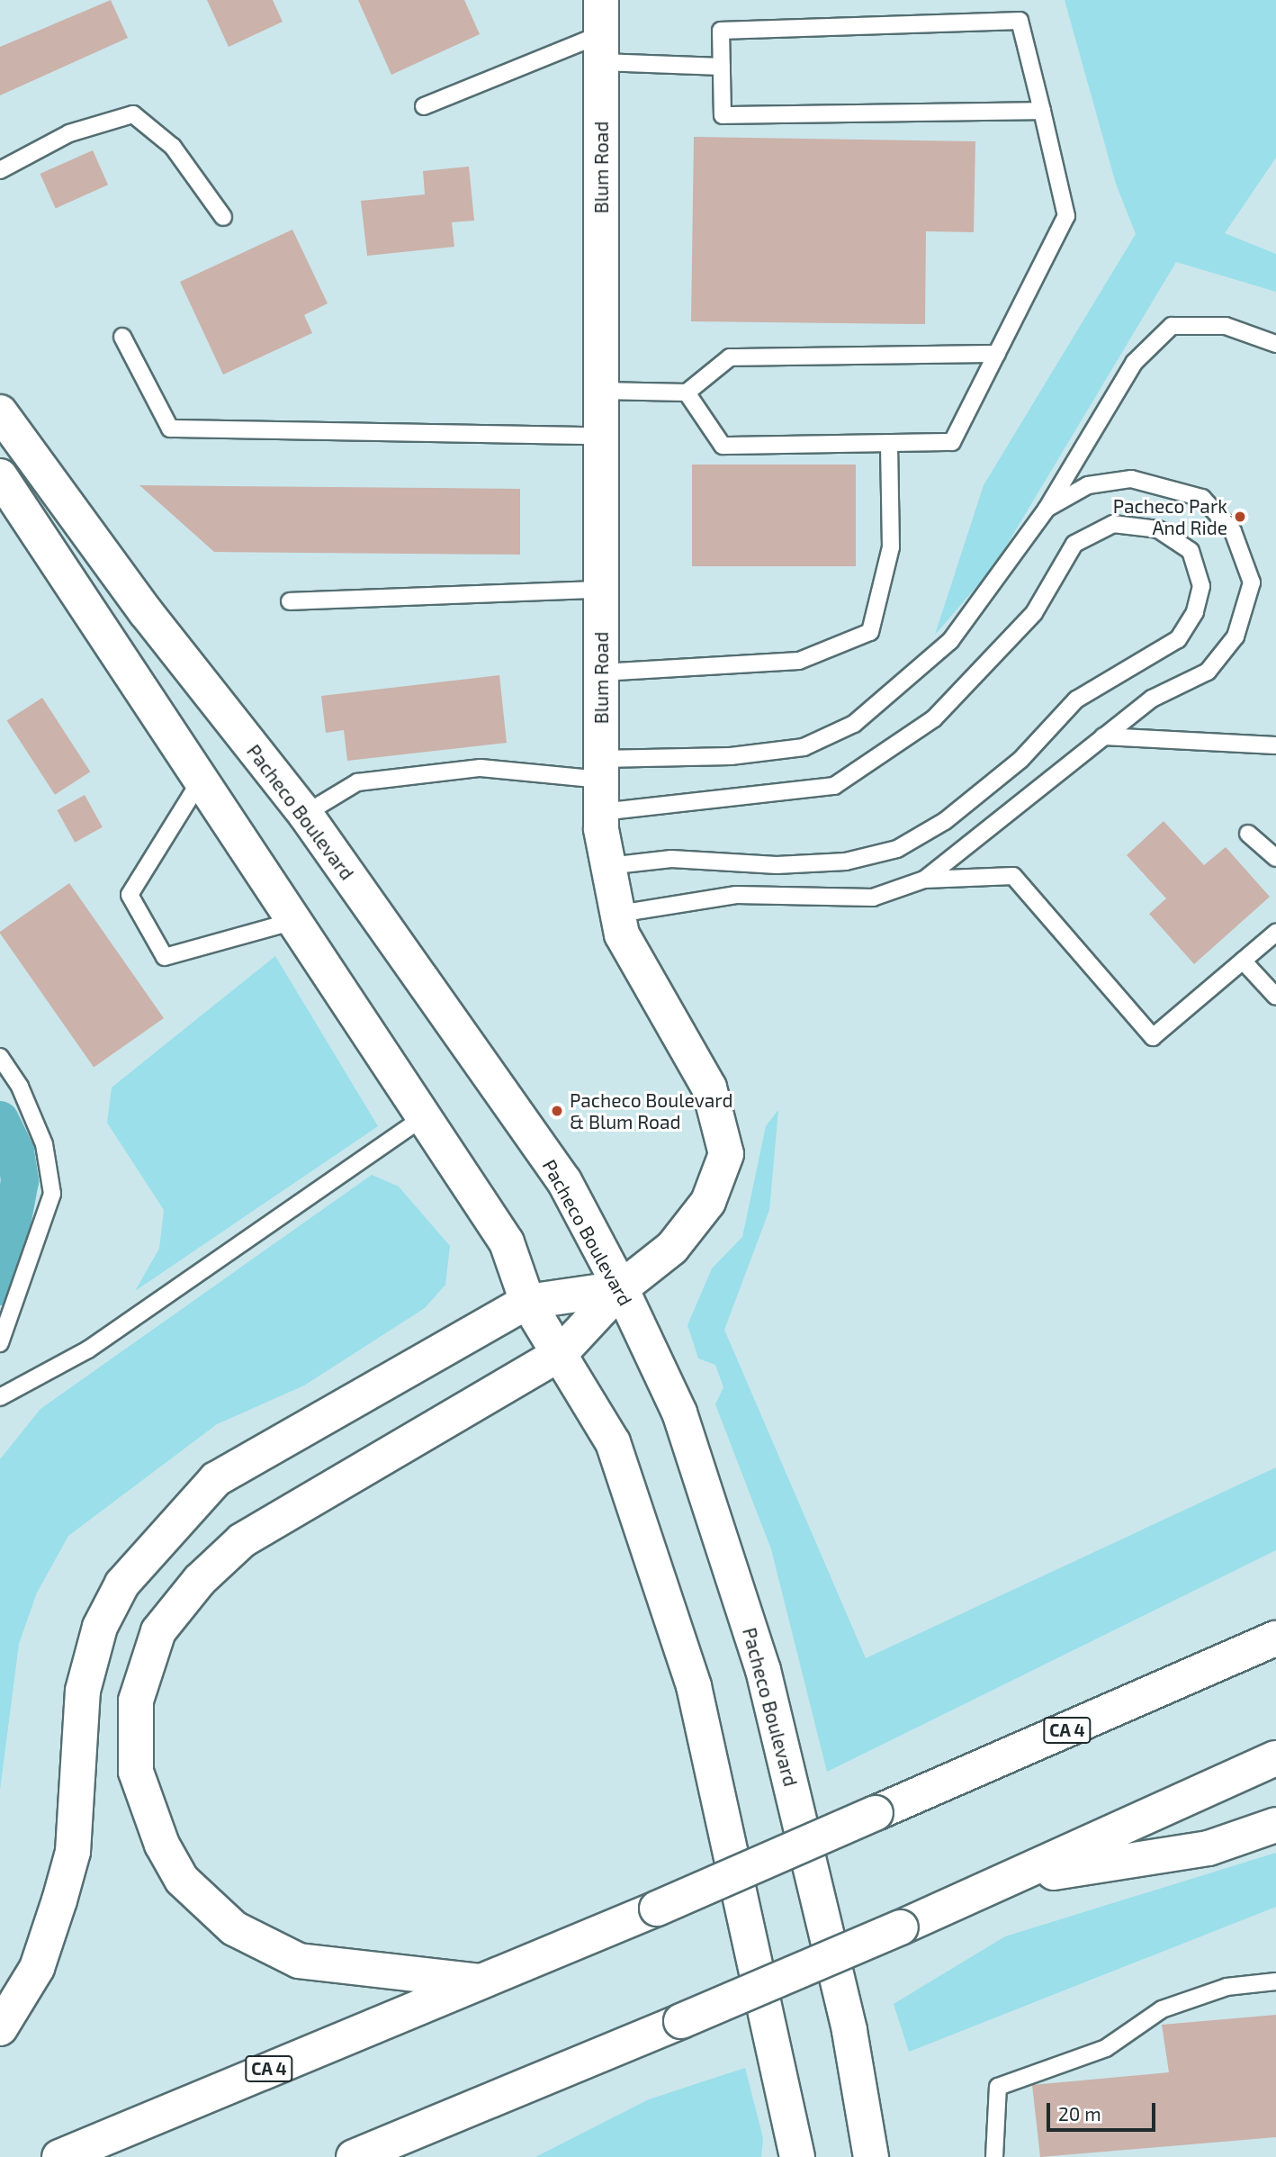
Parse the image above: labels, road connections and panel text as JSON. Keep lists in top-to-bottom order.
{
  "streets": {
    "main road": ["Blum Road", "Pacheco Boulevard", "CA 4"]
  },
  "crossings": [
    ["Blum Road", "Pacheco Boulevard"],
    ["Blum Road", "CA 4"]
  ],
  "places": ["Pacheco Park And Ride", "Pacheco Boulevard & Blum Road"],
  "scale_bar": "20 m"
}
